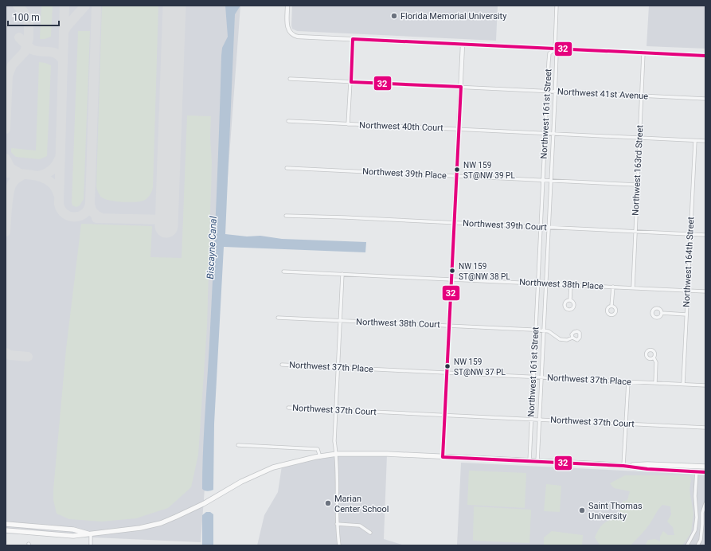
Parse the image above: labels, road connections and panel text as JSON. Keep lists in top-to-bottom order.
{
  "streets": {
    "street": [
      "Northwest 41st Avenue",
      "Northwest 161st Street",
      "Northwest 40th Court",
      "Northwest 163rd Street",
      "Northwest 39th Place",
      "Northwest 39th Court",
      "Northwest 164th Street",
      "Northwest 38th Place",
      "Northwest 38th Court",
      "Northwest 37th Place",
      "Northwest 37th Court"
    ]
  },
  "crossings": [
    ["Northwest 41st Avenue", "Northwest 161st Street"],
    ["Northwest 41st Avenue", "Northwest 163rd Street"],
    ["Northwest 161st Street", "Northwest 40th Court"],
    ["Northwest 161st Street", "Northwest 39th Place"],
    ["Northwest 161st Street", "Northwest 39th Court"],
    ["Northwest 161st Street", "Northwest 38th Place"],
    ["Northwest 161st Street", "Northwest 38th Court"],
    ["Northwest 161st Street", "Northwest 37th Place"],
    ["Northwest 161st Street", "Northwest 37th Court"],
    ["Northwest 40th Court", "Northwest 163rd Street"],
    ["Northwest 40th Court", "Northwest 164th Street"],
    ["Northwest 163rd Street", "Northwest 39th Place"],
    ["Northwest 163rd Street", "Northwest 39th Court"],
    ["Northwest 163rd Street", "Northwest 38th Place"],
    ["Northwest 39th Court", "Northwest 164th Street"],
    ["Northwest 164th Street", "Northwest 38th Place"],
    ["Northwest 164th Street", "Northwest 37th Place"]
  ],
  "water": ["Biscayne Canal"],
  "places": [
    "Florida Memorial University",
    "NW 159 ST@NW 39 PL",
    "NW 159 ST@NW 38 PL",
    "NW 159 ST@NW 37 PL",
    "Marian Center School",
    "Saint Thomas University"
  ],
  "lines": ["transit line 32"],
  "scale_bar": "100 m"
}
